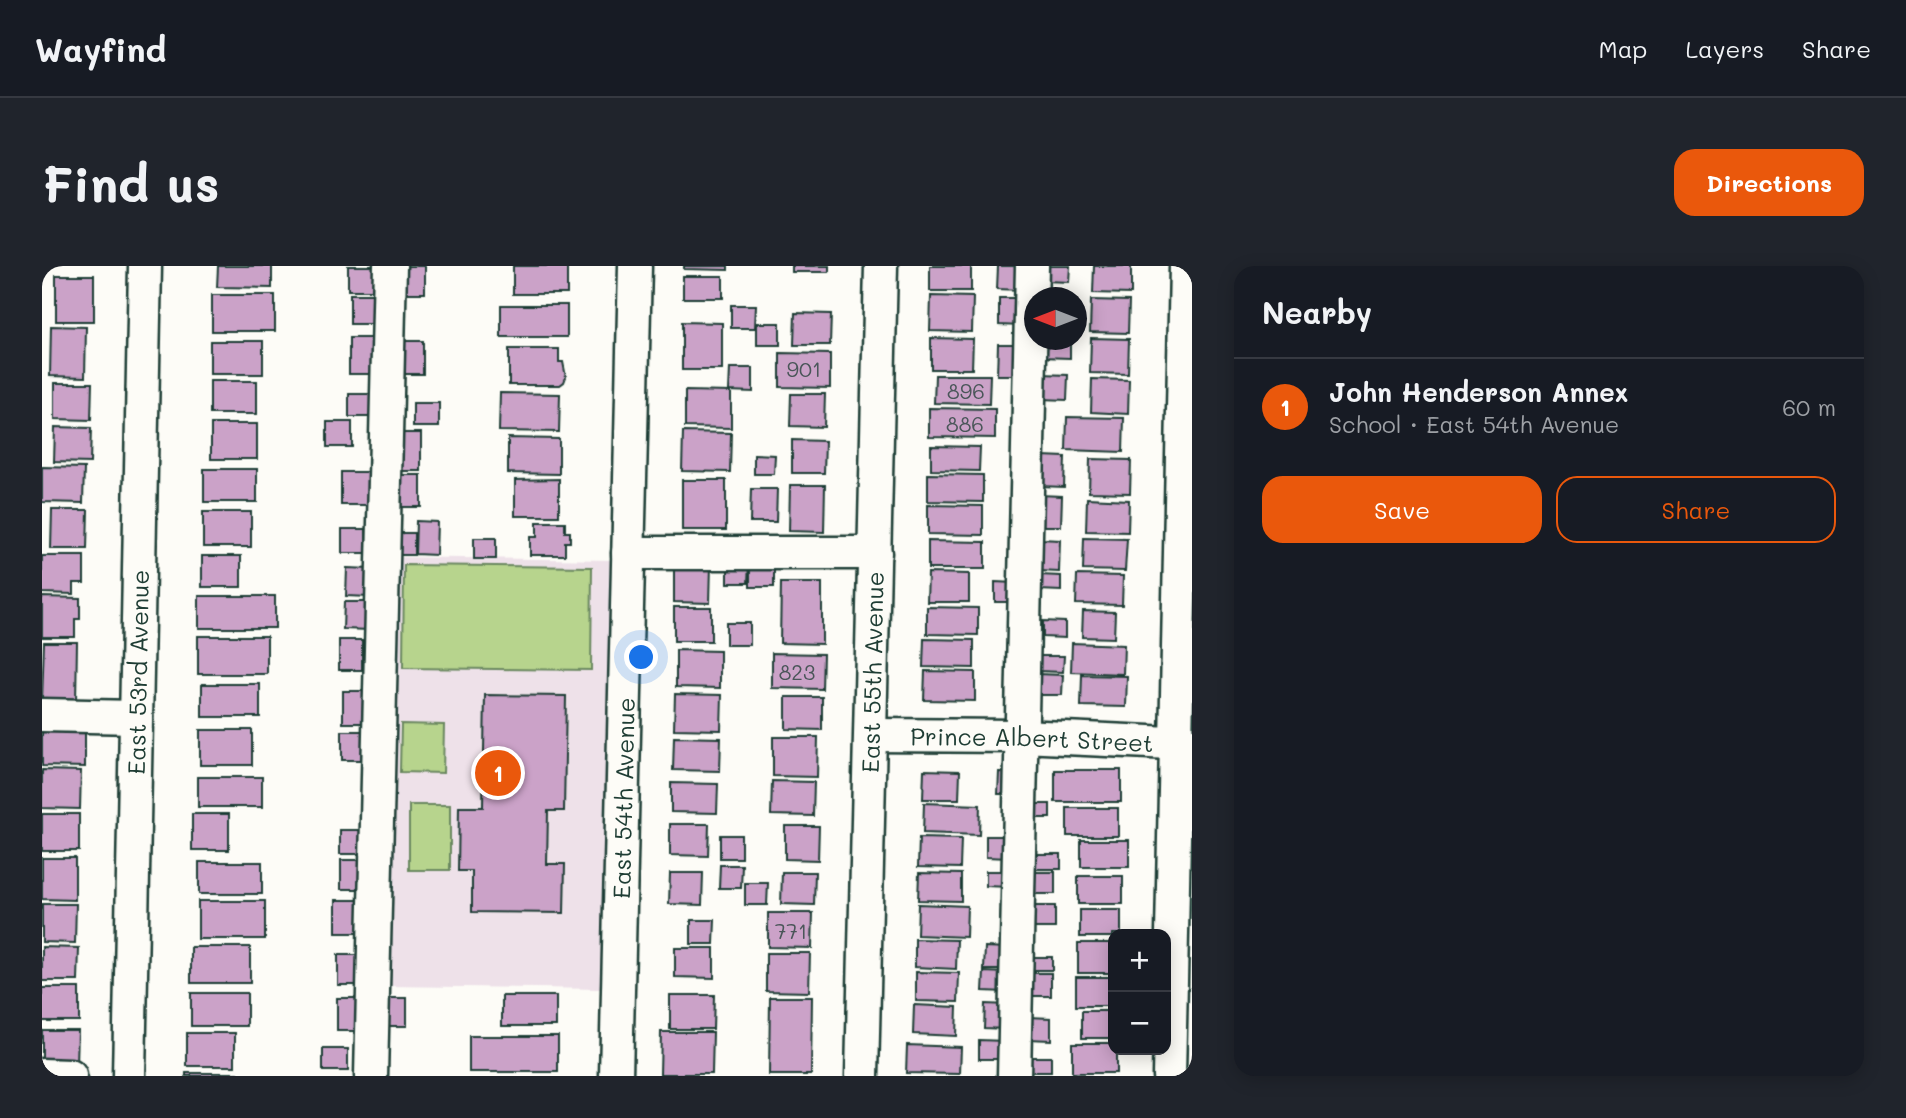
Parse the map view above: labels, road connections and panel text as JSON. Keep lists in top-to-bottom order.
{
  "streets": {
    "street": [
      "East 53rd Avenue",
      "East 55th Avenue",
      "Prince Albert Street",
      "East 54th Avenue"
    ]
  },
  "crossings": [
    ["East 55th Avenue", "Prince Albert Street"]
  ],
  "house_numbers": [
    "901",
    "896",
    "886",
    "823",
    "771"
  ],
  "north": "left",
  "page": {
    "header": "Wayfind",
    "nav": ["Map", "Layers", "Share"],
    "buttons": [
      "Directions",
      ["Save", "Share"]
    ],
    "title": "Find us",
    "heading": "Nearby",
    "list": [
      {
        "mark": "1",
        "name": "John Henderson Annex",
        "note": "School · East 54th Avenue",
        "value": "60 m"
      }
    ],
    "pins": "1",
    "map_buttons": ["+", "−"]
  }
}
